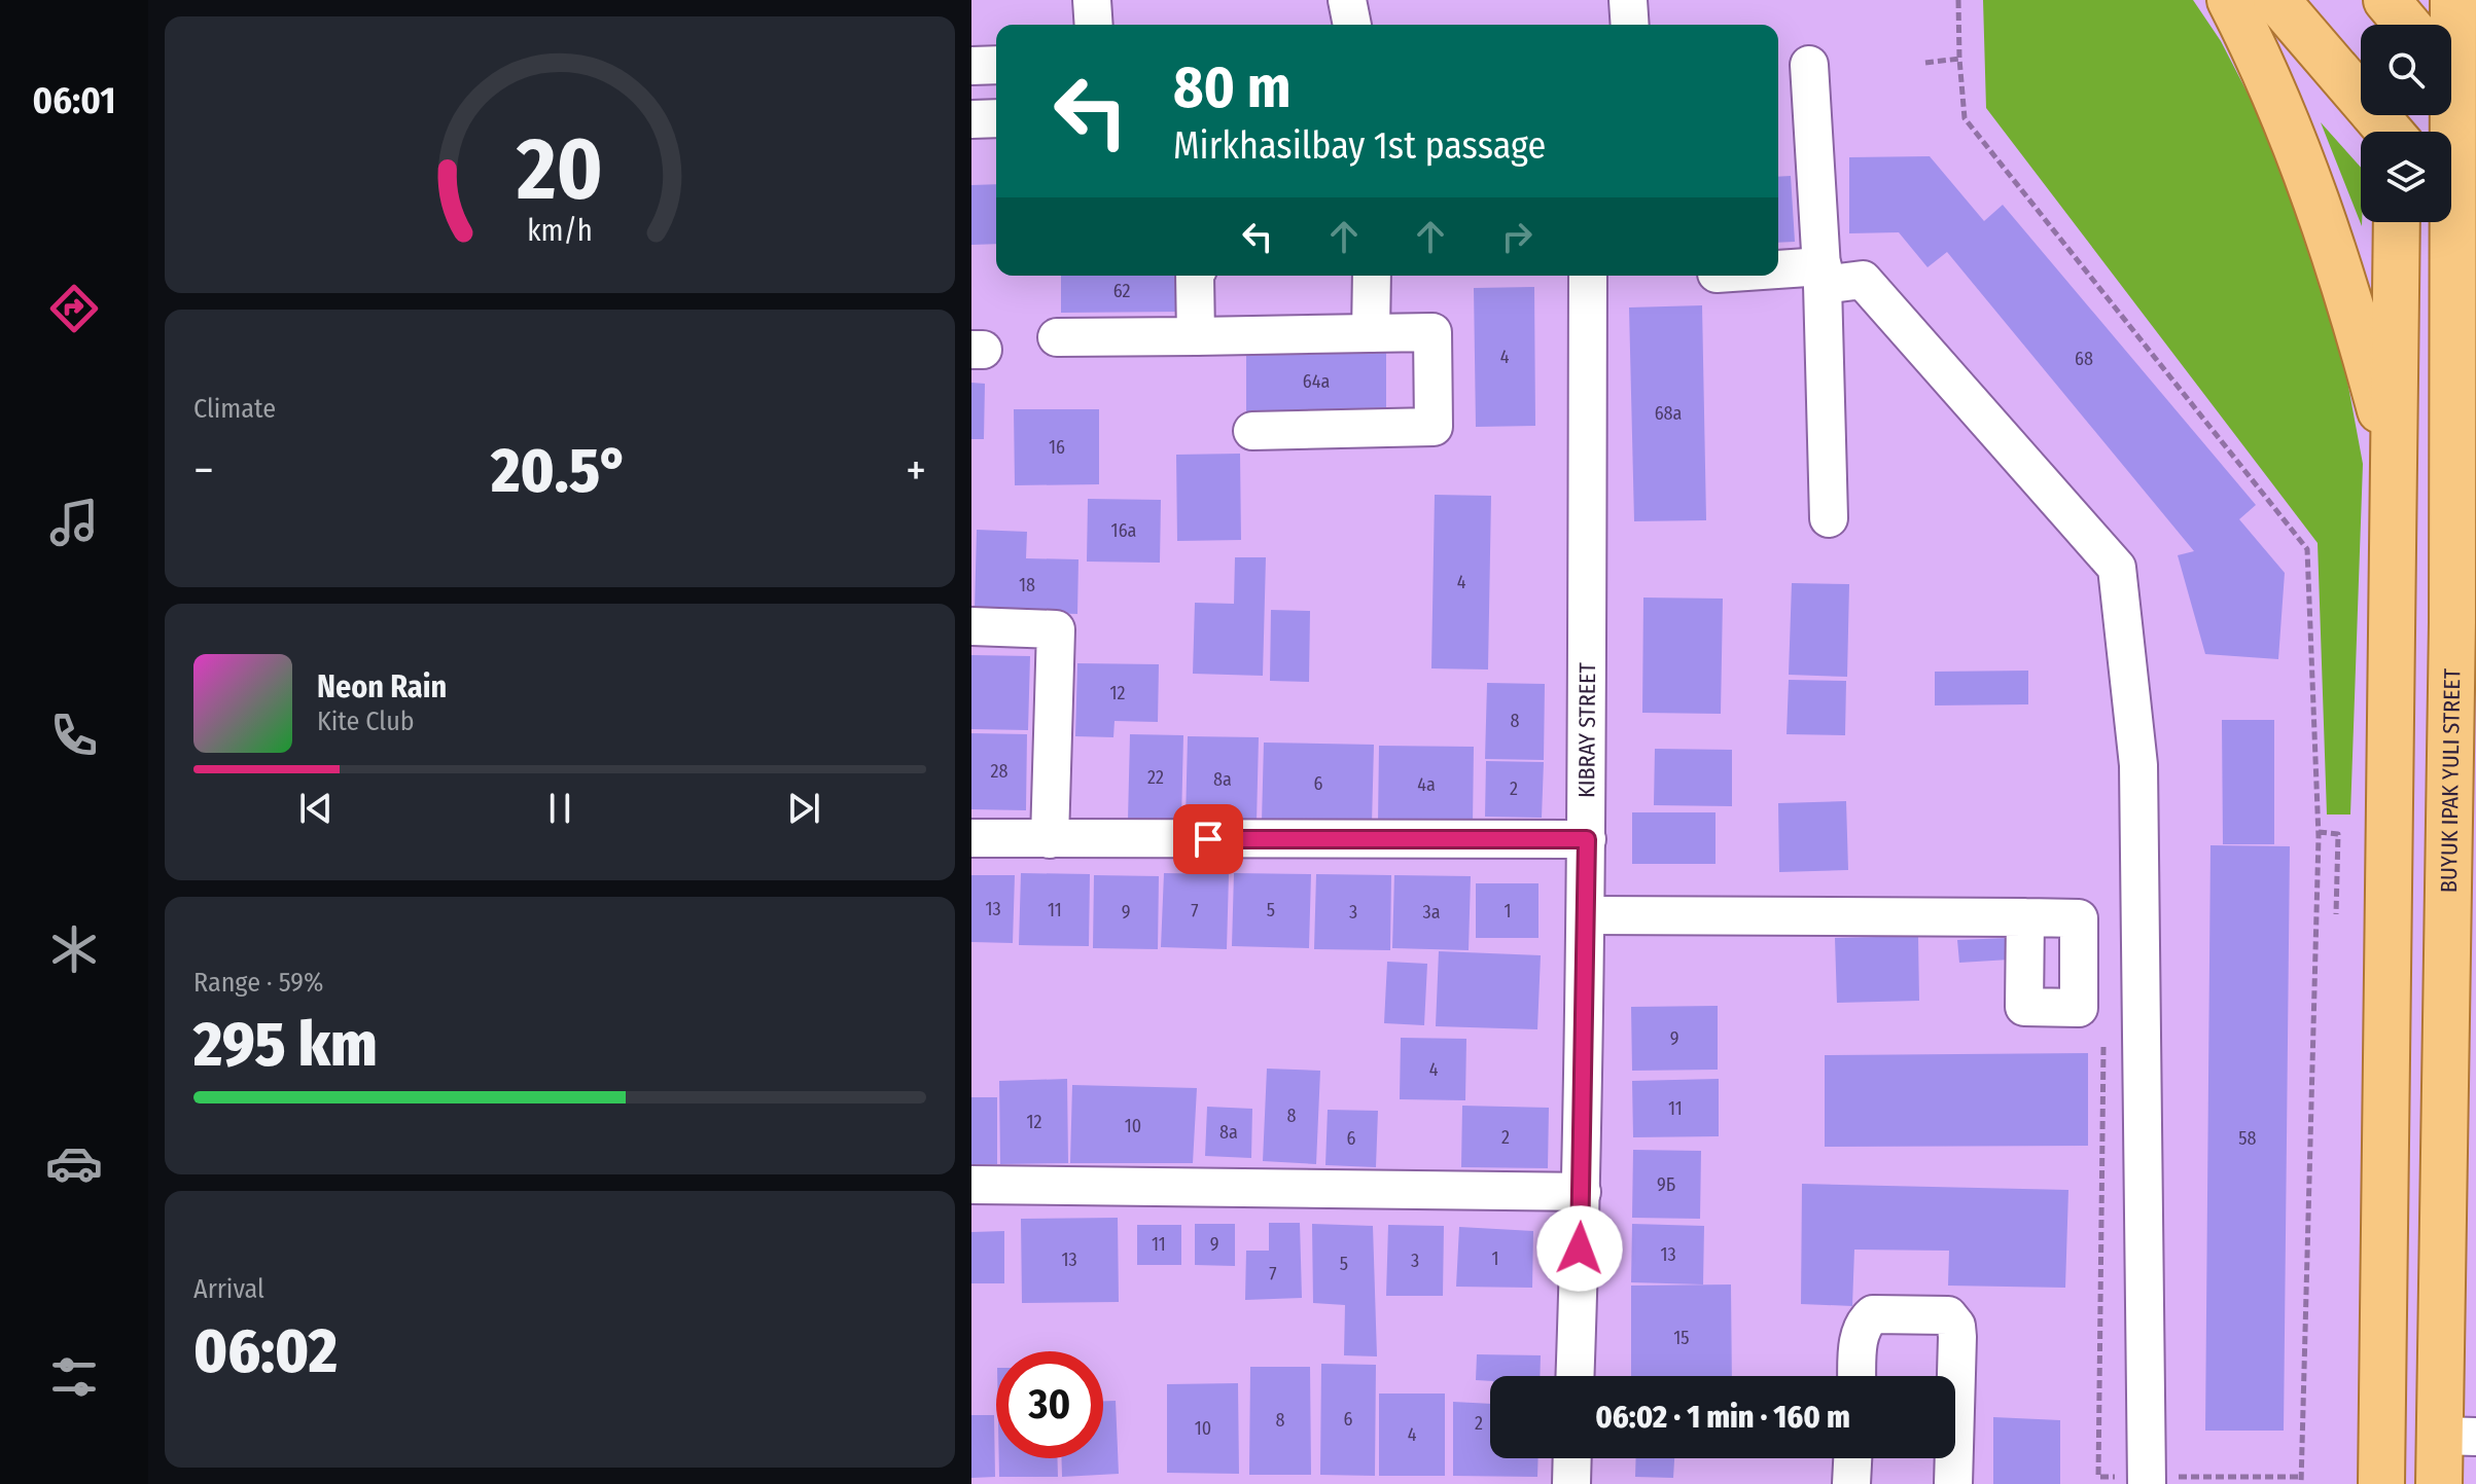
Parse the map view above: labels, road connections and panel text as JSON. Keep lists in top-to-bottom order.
{
  "streets": {
    "main road": ["BUYUK IPAK YULI STREET"],
    "street": ["KIBRAY STREET"]
  },
  "house_numbers": [
    "62",
    "4",
    "68",
    "64а",
    "68а",
    "16",
    "16a",
    "4",
    "18",
    "12",
    "8",
    "28",
    "22",
    "8a",
    "6",
    "4a",
    "2",
    "13",
    "11",
    "5",
    "7",
    "1",
    "9",
    "3",
    "3a",
    "9",
    "4",
    "11",
    "8",
    "12",
    "10",
    "8a",
    "2",
    "6",
    "58",
    "9Б",
    "11",
    "9",
    "13",
    "1",
    "13",
    "3",
    "5",
    "7",
    "15",
    "6",
    "8",
    "2",
    "10",
    "4"
  ],
  "page": {
    "tabs": "06:01",
    "turn": ["80 m", "Mirkhasilbay 1st passage"],
    "tile": [
      "Climate",
      ["Range · 59%", "295 km"],
      ["Arrival", "06:02"]
    ],
    "heat": ["−", "20.5°", "+"],
    "song": ["Neon Rain", "Kite Club"],
    "limit": "30",
    "trip": "06:02 · 1 min · 160 m",
    "gauge": ["20", "km/h"]
  }
}
